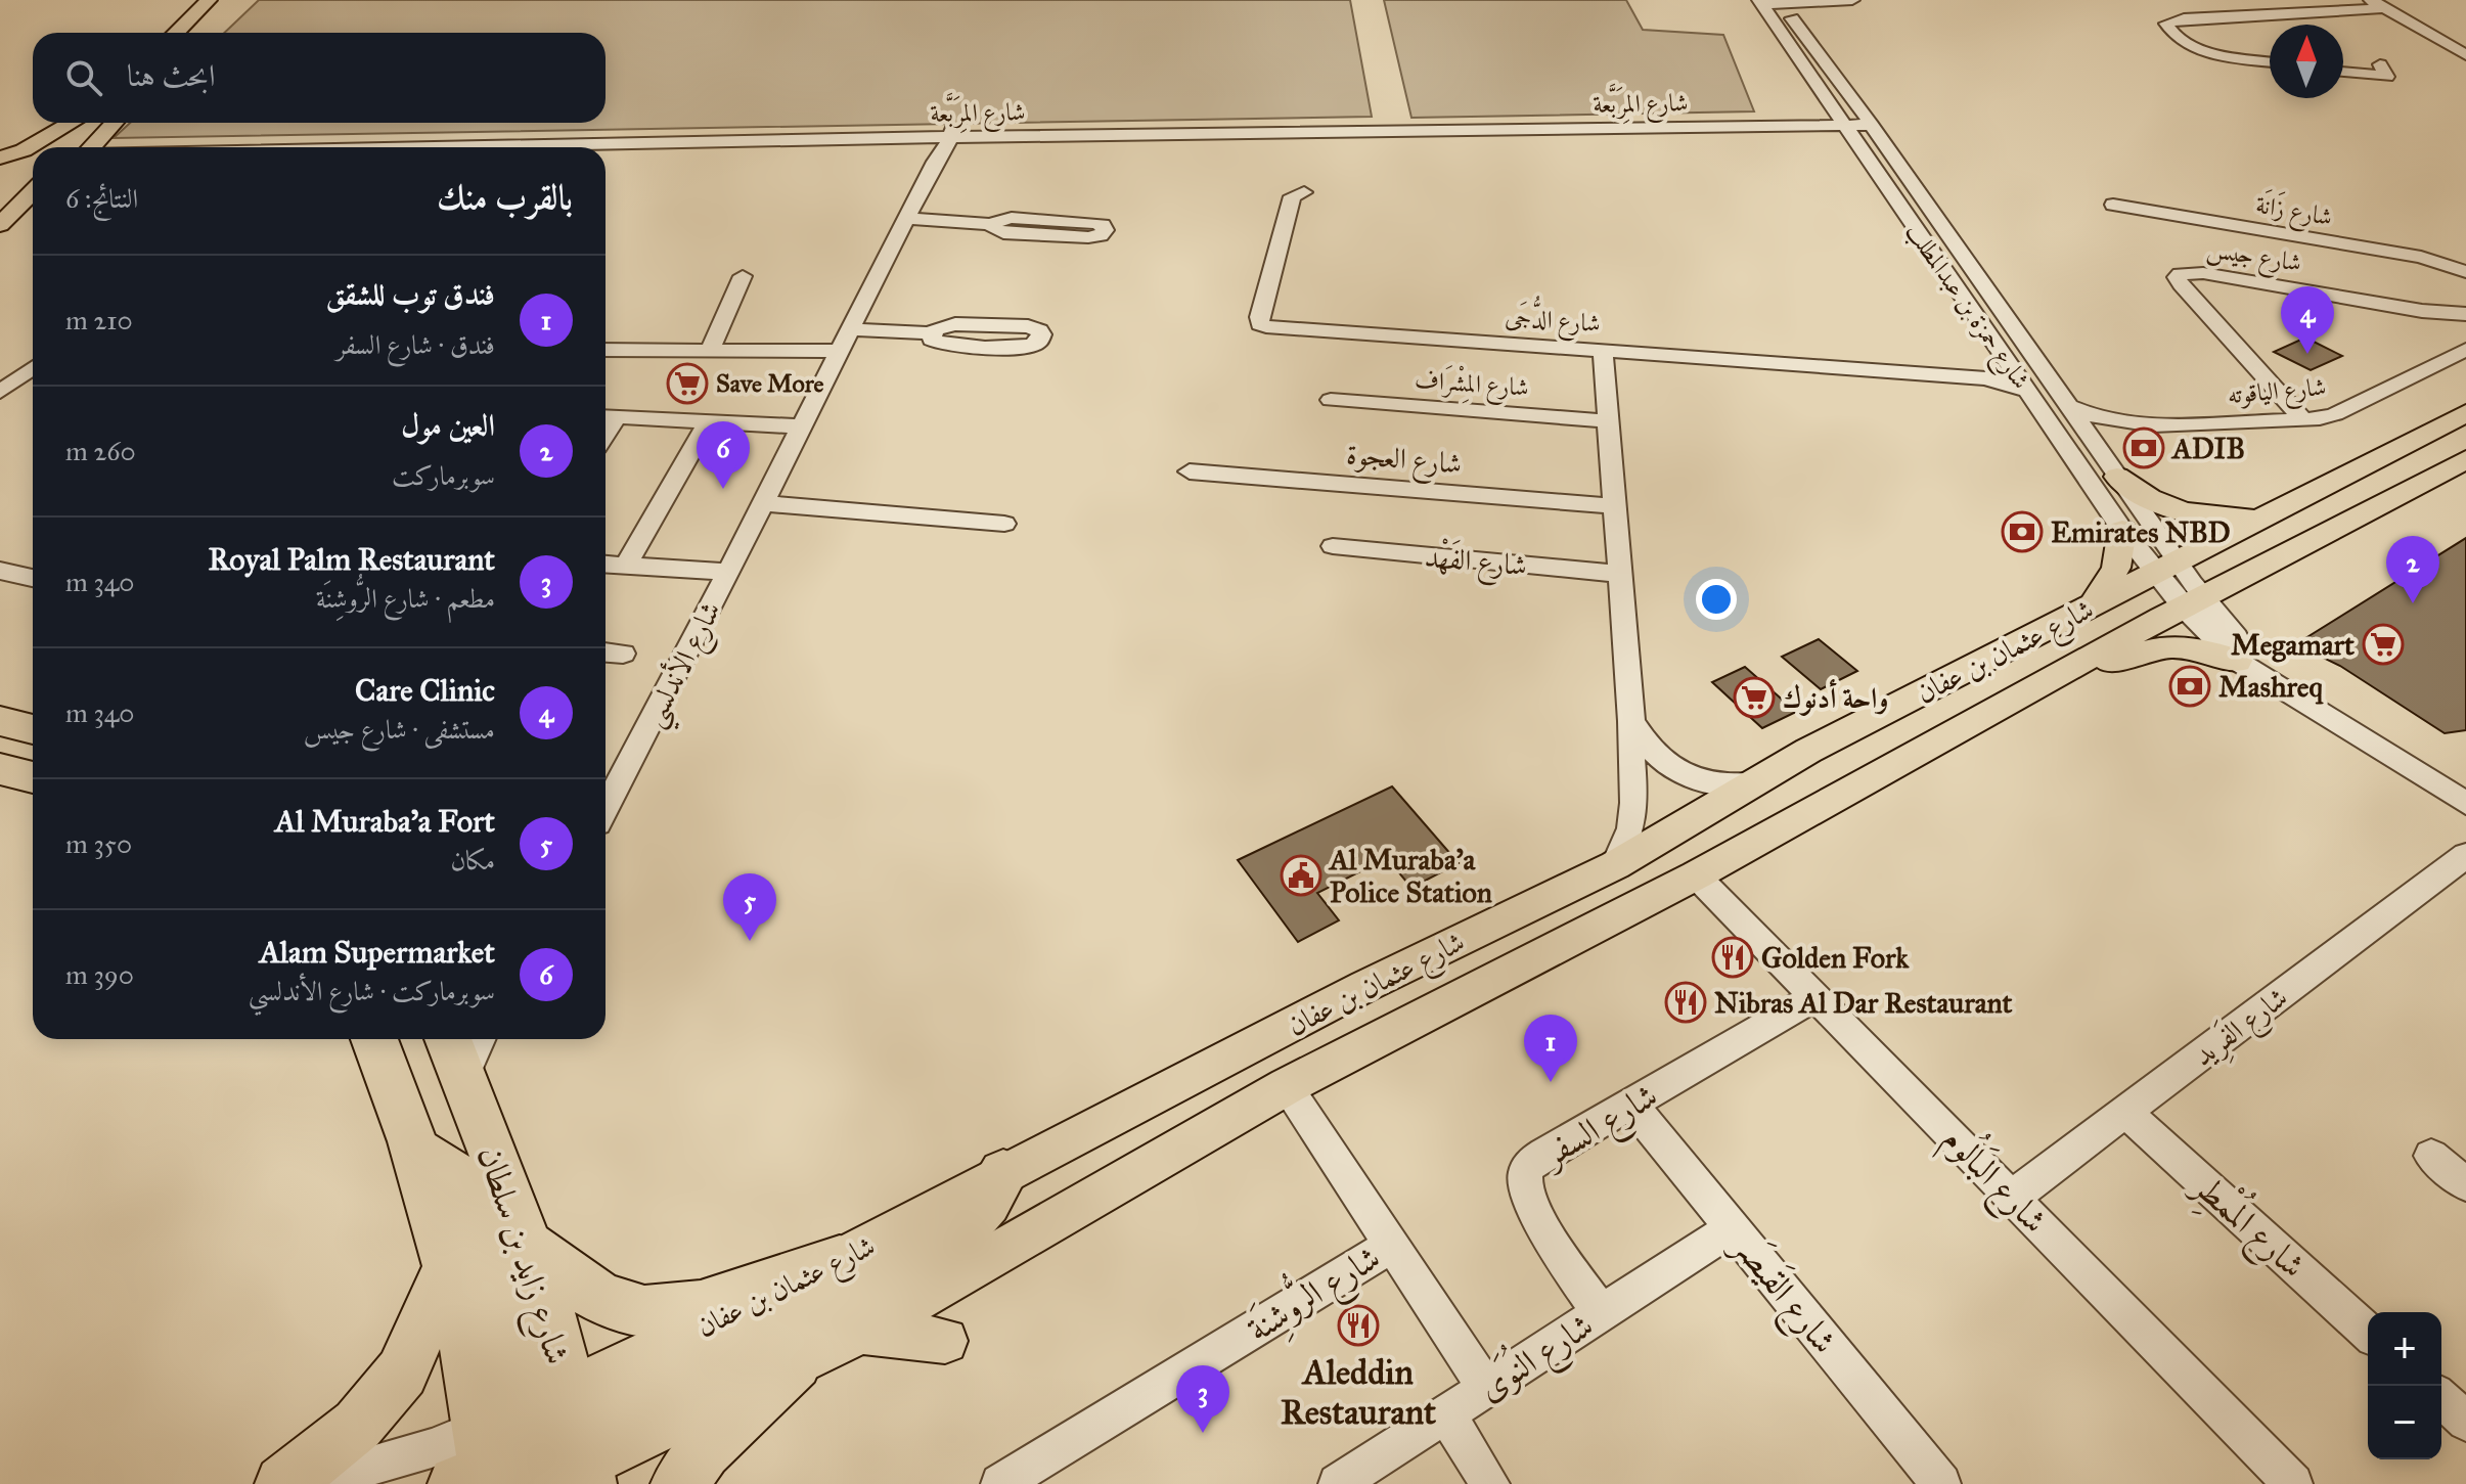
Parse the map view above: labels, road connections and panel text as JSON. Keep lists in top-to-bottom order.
{
  "streets": {
    "highway": ["شارع زايد بن سلطان"],
    "main road": ["شارع عثمان بن عفان"],
    "street": [
      "شارع المِرَبَّعة",
      "شارع زَانَة",
      "شارع جيس",
      "شارع حمزة بن عبدالمطلب",
      "شارع الدُّجَى",
      "شارع المِشْرَاف",
      "شارع الياقوته",
      "شارع العجوة",
      "شارع الفَهْد",
      "شارع الأندلسي",
      "شارع الفَرِيد",
      "شارع السفر",
      "شارع البَالُوم",
      "شارع المُمْطِر",
      "شارع الرُّوشِنَة",
      "شارع القَيصَر",
      "شارع النُوَى"
    ]
  },
  "crossings": [
    ["شارع المِرَبَّعة", "شارع حمزة بن عبدالمطلب"],
    ["شارع المِرَبَّعة", "شارع الأندلسي"],
    ["شارع جيس", "شارع الياقوته"],
    ["شارع حمزة بن عبدالمطلب", "شارع الدُّجَى"],
    ["شارع حمزة بن عبدالمطلب", "شارع الياقوته"],
    ["شارع حمزة بن عبدالمطلب", "شارع عثمان بن عفان"],
    ["شارع عثمان بن عفان", "شارع البَالُوم"],
    ["شارع عثمان بن عفان", "شارع زايد بن سلطان"],
    ["شارع الفَرِيد", "شارع البَالُوم"],
    ["شارع الفَرِيد", "شارع المُمْطِر"],
    ["شارع السفر", "شارع البَالُوم"],
    ["شارع السفر", "شارع القَيصَر"],
    ["شارع السفر", "شارع النُوَى"],
    ["شارع القَيصَر", "شارع النُوَى"]
  ],
  "places": {
    "supermarket": ["Save More", "Megamart", "واحة أدنوك"],
    "bank": ["ADIB", "Emirates NBD", "Mashreq"],
    "public building": ["Al Muraba'a Police Station"],
    "restaurant": ["Golden Fork", "Nibras Al Dar Restaurant", "Aleddin Restaurant"]
  },
  "north": "top",
  "page": {
    "search": "ابحث هنا",
    "heading": ["بالقرب منك", "النتائج: 6"],
    "list": [
      {
        "mark": "1",
        "name": "فندق توب للشقق",
        "note": "فندق · شارع السفر",
        "value": "210 m"
      },
      {
        "mark": "2",
        "name": "العين مول",
        "note": "سوبرماركت",
        "value": "260 m"
      },
      {
        "mark": "3",
        "name": "Royal Palm Restaurant",
        "note": "مطعم · شارع الرُّوشِنَة",
        "value": "340 m"
      },
      {
        "mark": "4",
        "name": "Care Clinic",
        "note": "مستشفى · شارع جيس",
        "value": "340 m"
      },
      {
        "mark": "5",
        "name": "Al Muraba'a Fort",
        "note": "مكان",
        "value": "350 m"
      },
      {
        "mark": "6",
        "name": "Alam Supermarket",
        "note": "سوبرماركت · شارع الأندلسي",
        "value": "390 m"
      }
    ],
    "pins": [
      "4",
      "6",
      "2",
      "5",
      "1",
      "3"
    ],
    "map_buttons": ["+", "−"]
  }
}
